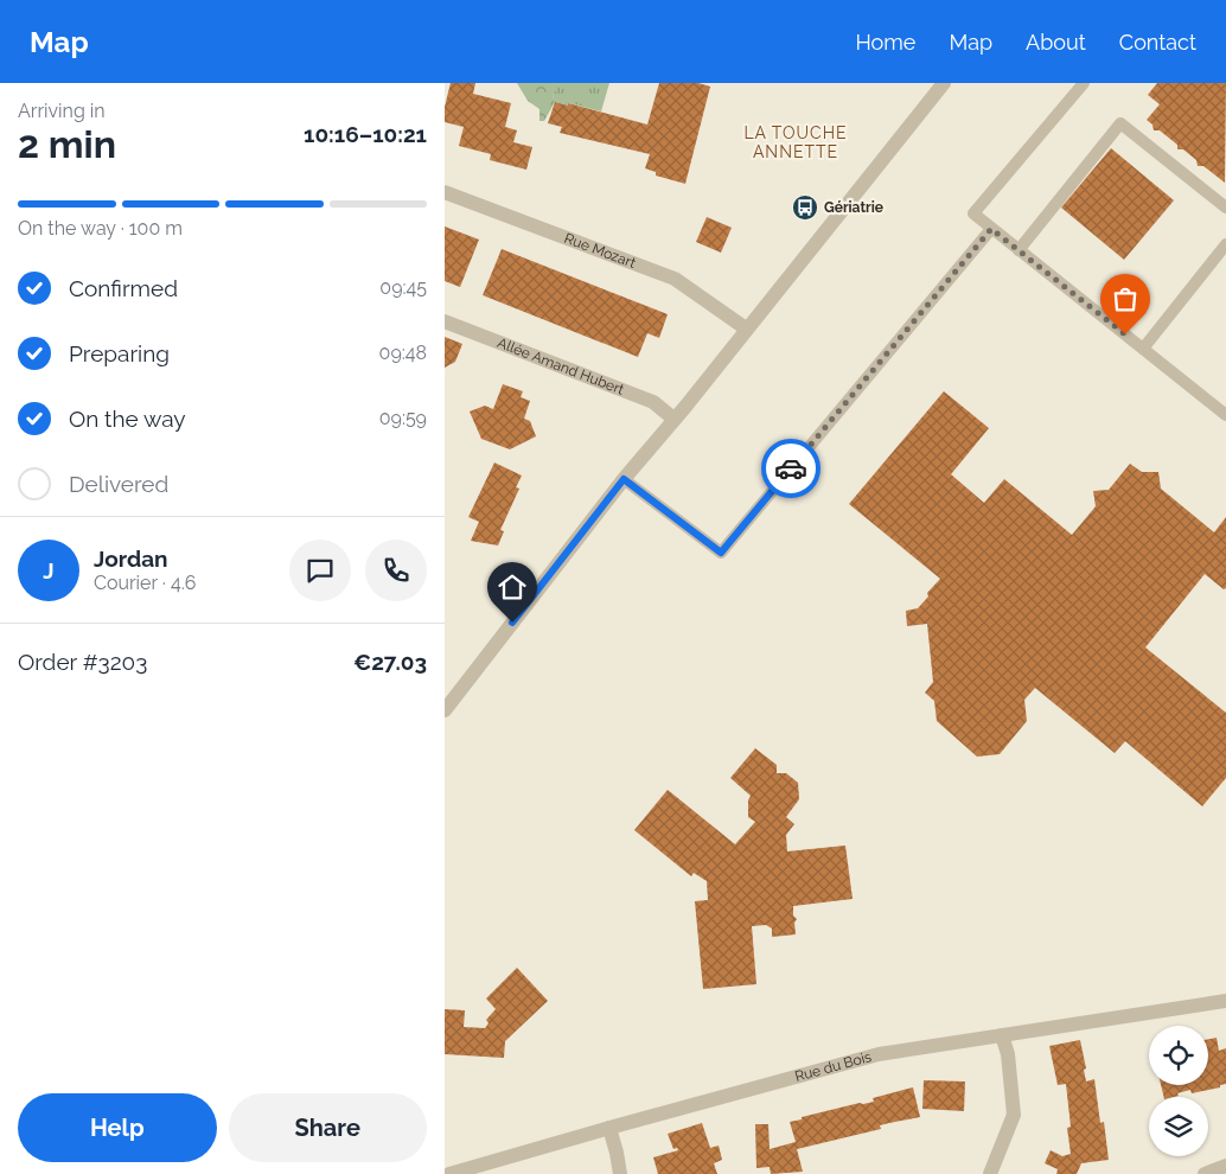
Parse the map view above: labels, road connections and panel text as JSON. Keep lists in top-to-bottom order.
{
  "streets": {
    "street": ["Rue Mozart", "Allée Amand Hubert", "Rue du Bois"]
  },
  "districts": ["LA TOUCHE ANNETTE"],
  "places": {
    "bus stop": ["Gériatrie"]
  },
  "page": {
    "header": "Map",
    "nav": [
      "Home",
      "Map",
      "About",
      "Contact"
    ],
    "heading": ["2 min", "Arriving in", "10:16–10:21"],
    "panel": [
      "Jordan",
      "Courier · 4.6",
      "Order #3203",
      "€27.03"
    ],
    "bar": "On the way · 100 m",
    "list": [
      ["Confirmed", "09:45"],
      ["Preparing", "09:48"],
      ["On the way", "09:59"],
      "Delivered"
    ],
    "round": "J",
    "buttons": ["Help", "Share"]
  }
}
